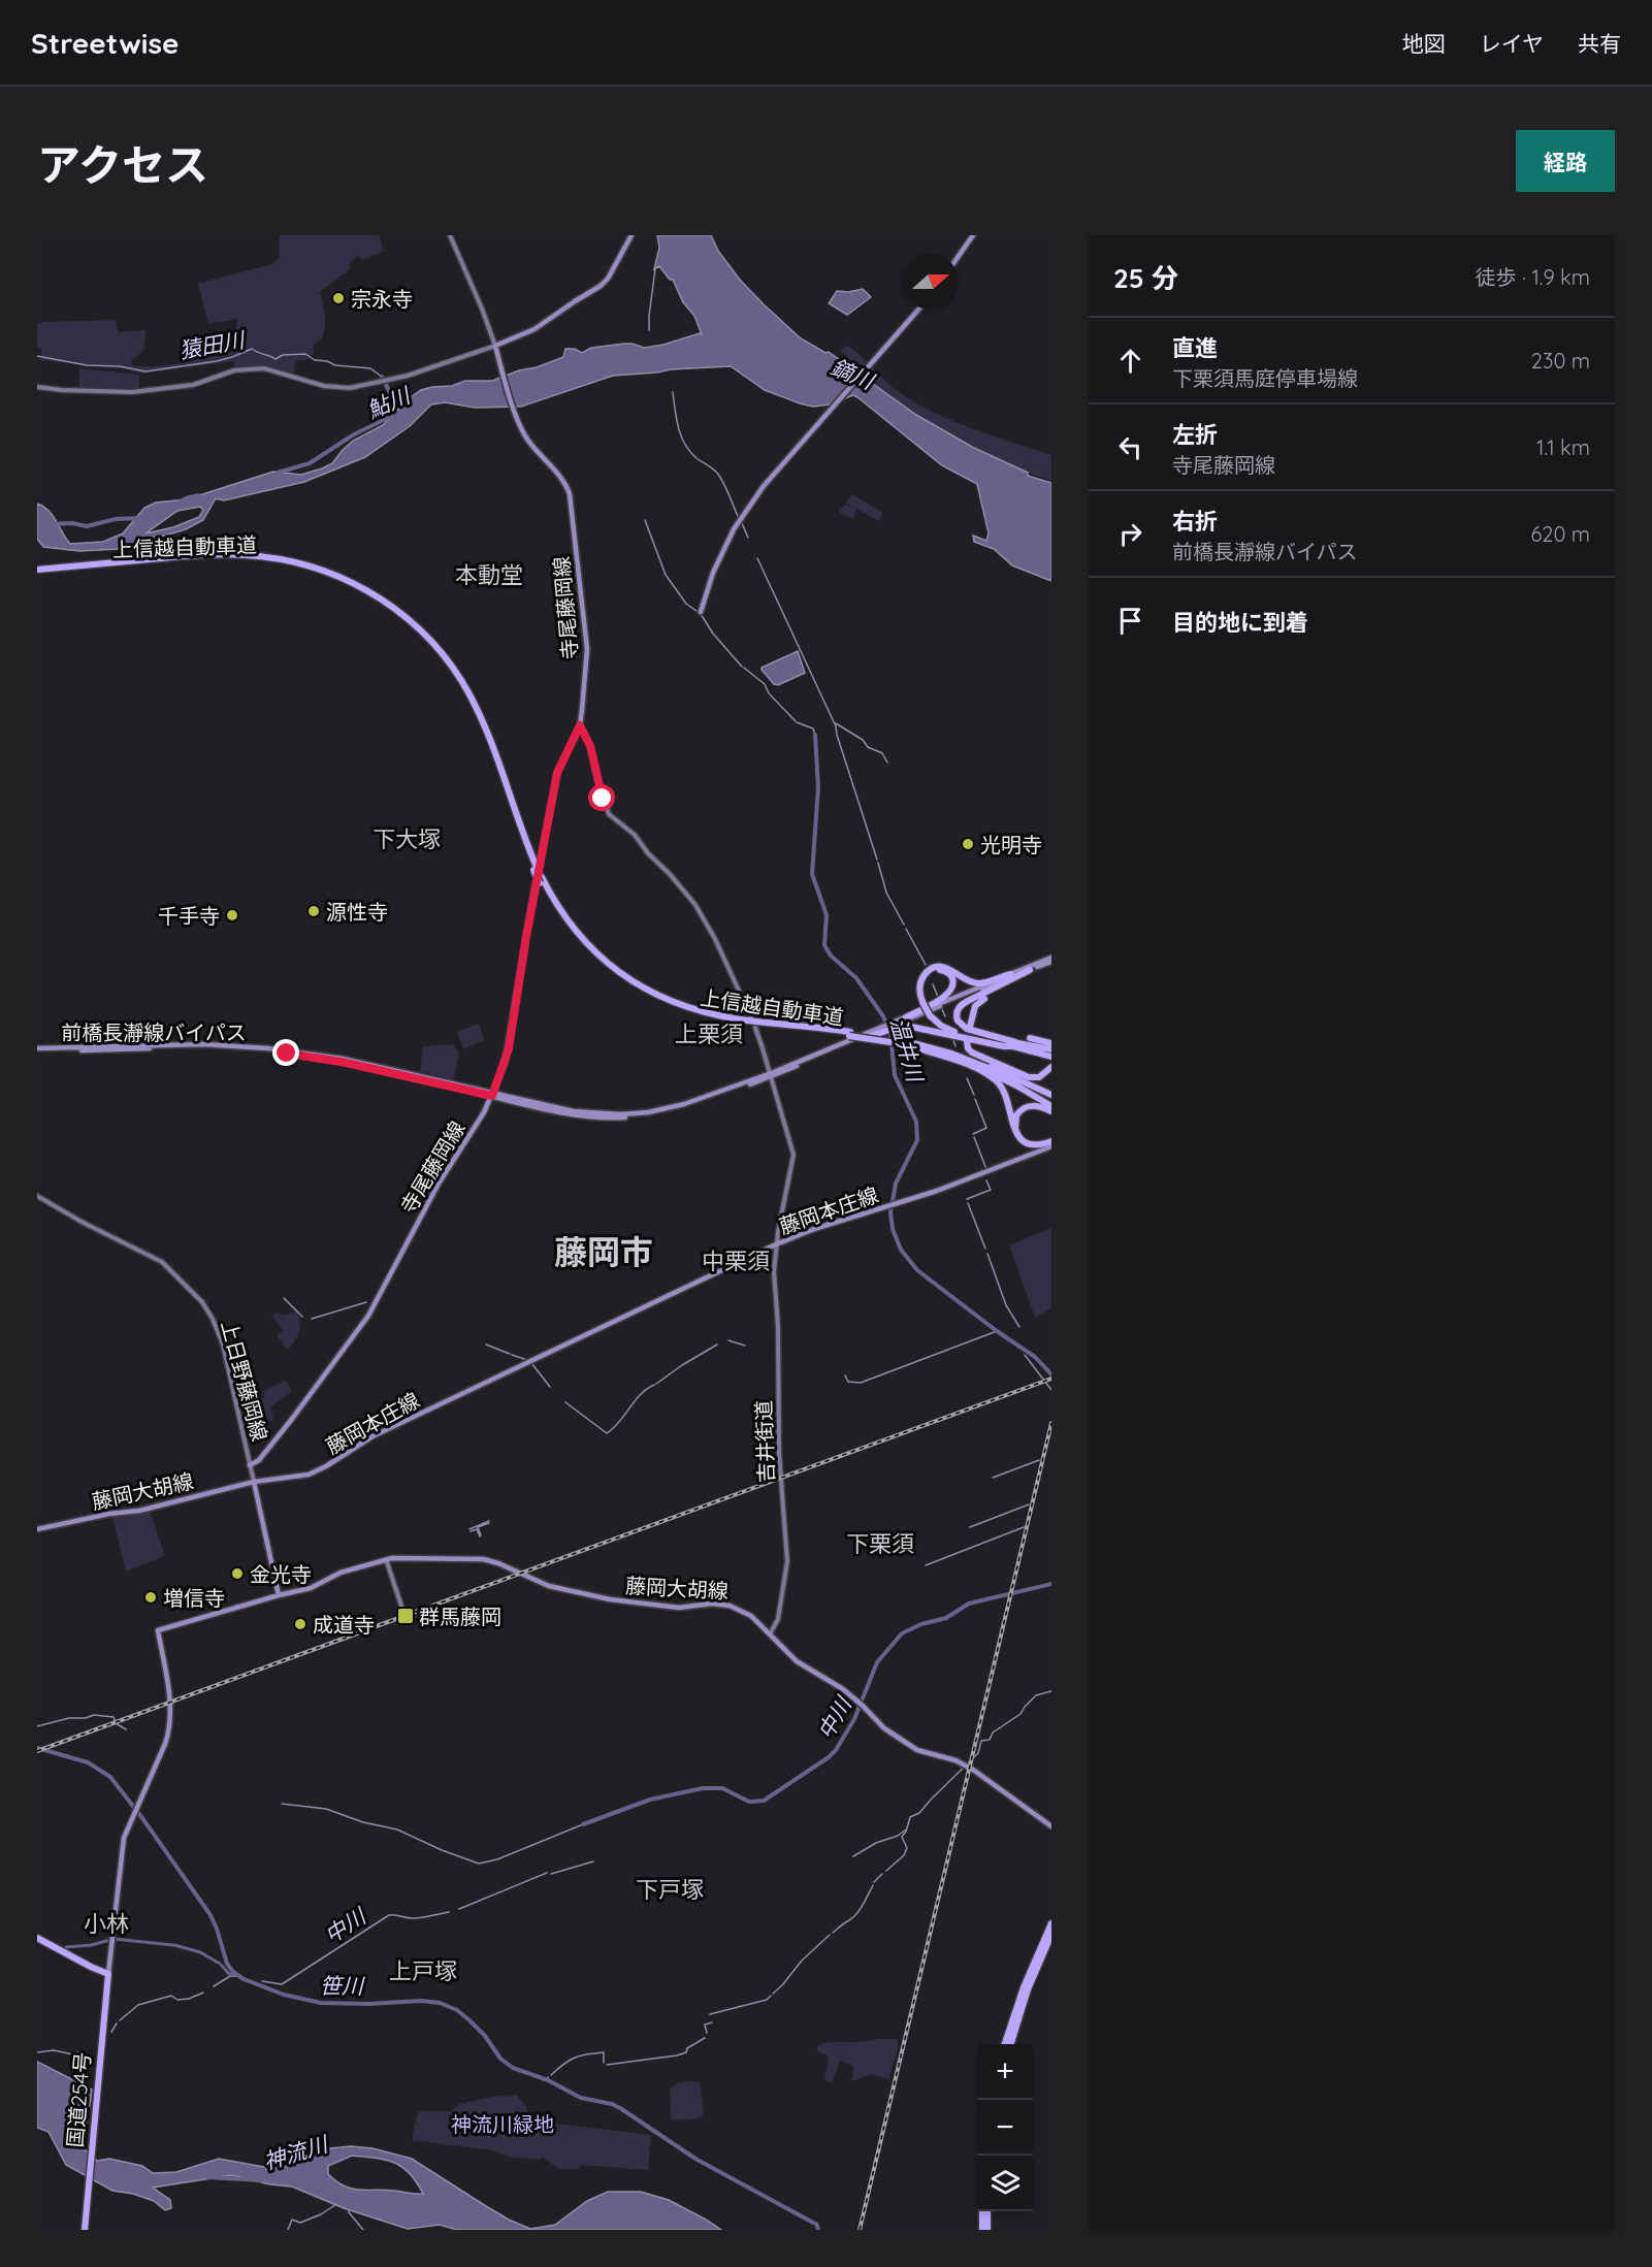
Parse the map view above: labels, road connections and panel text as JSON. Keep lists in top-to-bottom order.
{
  "streets": {
    "highway": ["上信越自動車道", "国道254号"],
    "main road": [
      "寺尾藤岡線",
      "前橋長瀞線バイパス",
      "藤岡本庄線",
      "上日野藤岡線",
      "吉井街道",
      "藤岡大胡線"
    ]
  },
  "crossings": [
    ["寺尾藤岡線", "前橋長瀞線バイパス"],
    ["寺尾藤岡線", "上日野藤岡線"],
    ["前橋長瀞線バイパス", "吉井街道"],
    ["藤岡本庄線", "上日野藤岡線"],
    ["藤岡本庄線", "吉井街道"],
    ["藤岡本庄線", "藤岡大胡線"],
    ["上日野藤岡線", "藤岡大胡線"],
    ["吉井街道", "藤岡大胡線"]
  ],
  "districts": [
    "本動堂",
    "下大塚",
    "上栗須",
    "藤岡市",
    "中栗須",
    "下栗須",
    "下戸塚",
    "小林",
    "上戸塚"
  ],
  "water": [
    "猿田川",
    "鏑川",
    "鮎川",
    "温井川",
    "中川",
    "笹川",
    "神流川"
  ],
  "parks": ["神流川緑地"],
  "places": {
    "other": [
      "宗永寺",
      "光明寺",
      "源性寺",
      "千手寺",
      "金光寺",
      "増信寺",
      "成道寺"
    ],
    "transit": ["群馬藤岡"]
  },
  "north": "right",
  "page": {
    "header": "Streetwise",
    "nav": ["地図", "レイヤ", "共有"],
    "title": "アクセス",
    "buttons": "経路",
    "heading": ["25 分", "徒歩 · 1.9 km"],
    "list": [
      ["直進", "下栗須馬庭停車場線", "230 m"],
      ["左折", "寺尾藤岡線", "1.1 km"],
      ["右折", "前橋長瀞線バイパス", "620 m"],
      "目的地に到着"
    ],
    "map_buttons": ["+", "−"]
  }
}
